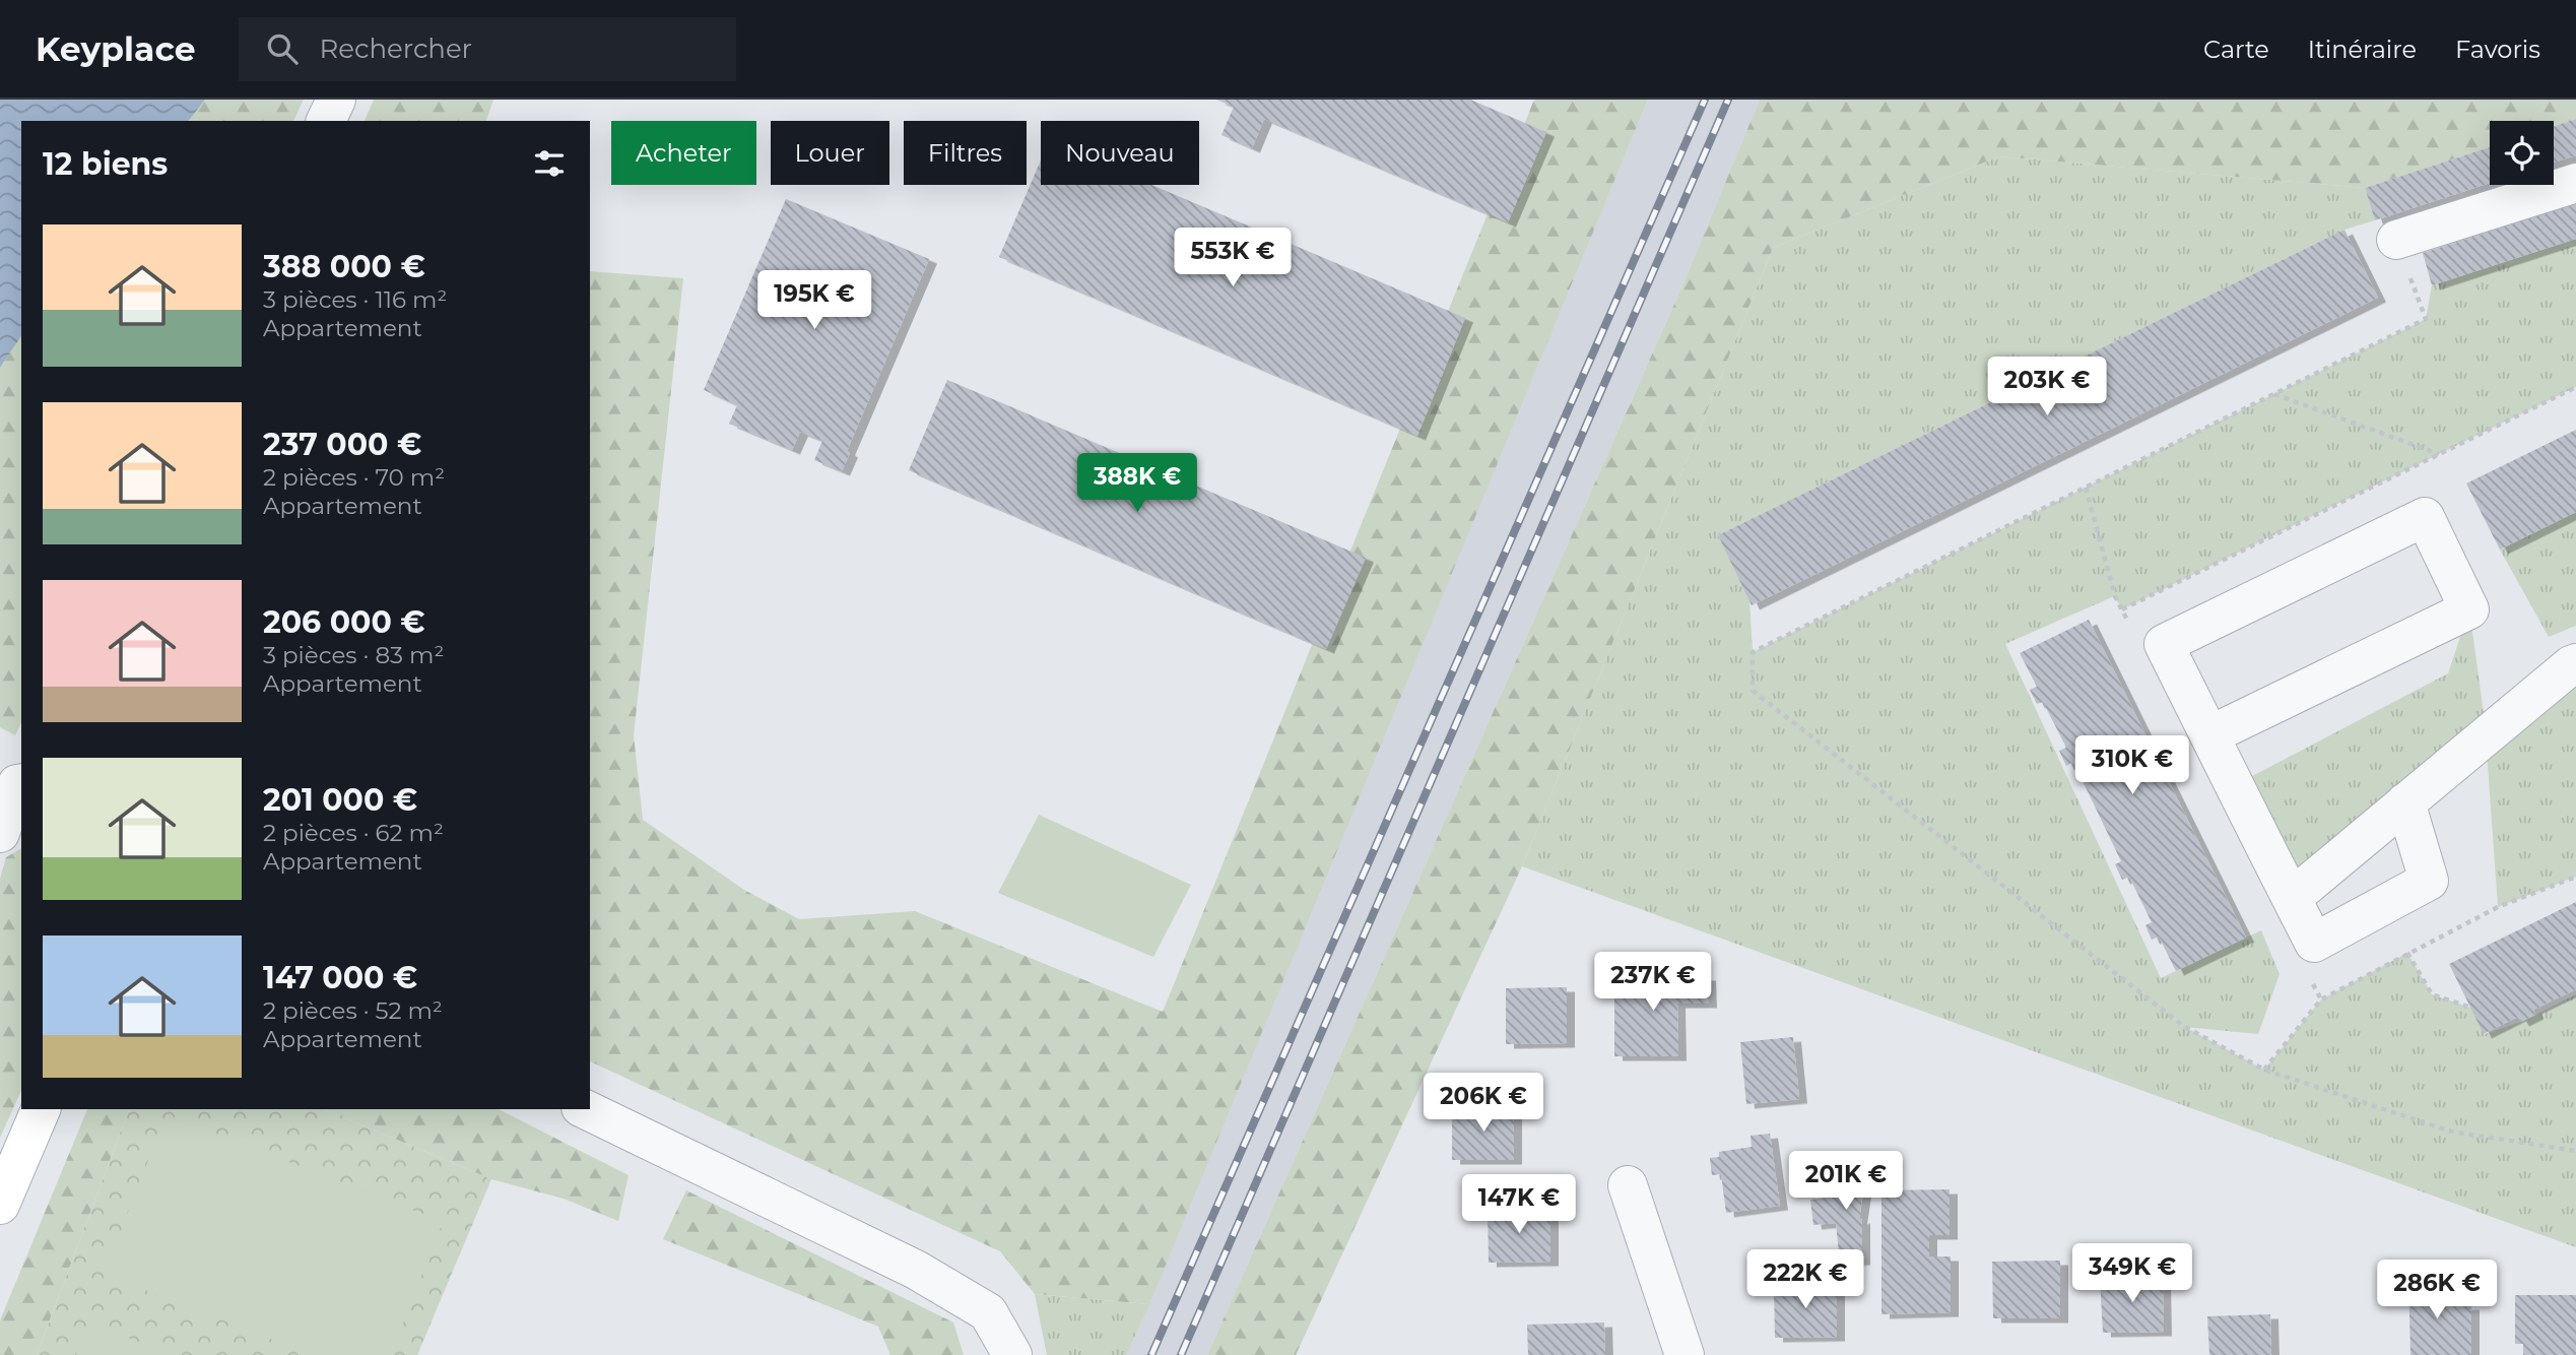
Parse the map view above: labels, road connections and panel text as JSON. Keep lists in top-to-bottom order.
{
  "page": {
    "header": "Keyplace",
    "search": "Rechercher",
    "nav": ["Carte", "Itinéraire", "Favoris"],
    "chip": [
      "Acheter",
      "Louer",
      "Filtres",
      "Nouveau"
    ],
    "heading": "12 biens",
    "list": [
      {
        "name": "388 000 €",
        "note": "3 pièces · 116 m² · Appartement"
      },
      {
        "name": "237 000 €",
        "note": "2 pièces · 70 m² · Appartement"
      },
      {
        "name": "206 000 €",
        "note": "3 pièces · 83 m² · Appartement"
      },
      {
        "name": "201 000 €",
        "note": "2 pièces · 62 m² · Appartement"
      },
      {
        "name": "147 000 €",
        "note": "2 pièces · 52 m² · Appartement"
      }
    ],
    "price": [
      "553K €",
      "195K €",
      "203K €",
      "388K €",
      "310K €",
      "237K €",
      "206K €",
      "201K €",
      "147K €",
      "349K €",
      "222K €",
      "286K €"
    ]
  }
}
